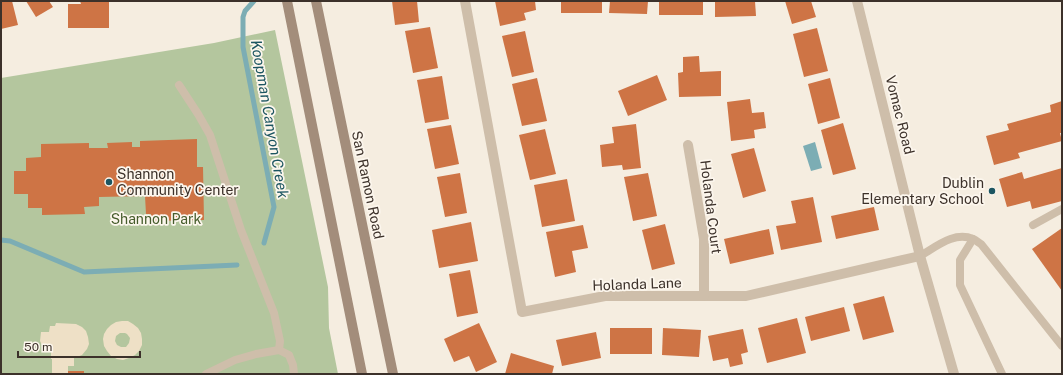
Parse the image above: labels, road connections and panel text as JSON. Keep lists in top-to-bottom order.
{
  "streets": {
    "main road": ["San Ramon Road"],
    "street": ["Vomac Road", "Holanda Court", "Holanda Lane"]
  },
  "crossings": [
    ["Vomac Road", "Holanda Lane"],
    ["Holanda Court", "Holanda Lane"]
  ],
  "water": ["Koopman Canyon Creek"],
  "parks": ["Shannon Park"],
  "places": ["Shannon Community Center", "Dublin Elementary School"],
  "scale_bar": "50 m"
}
